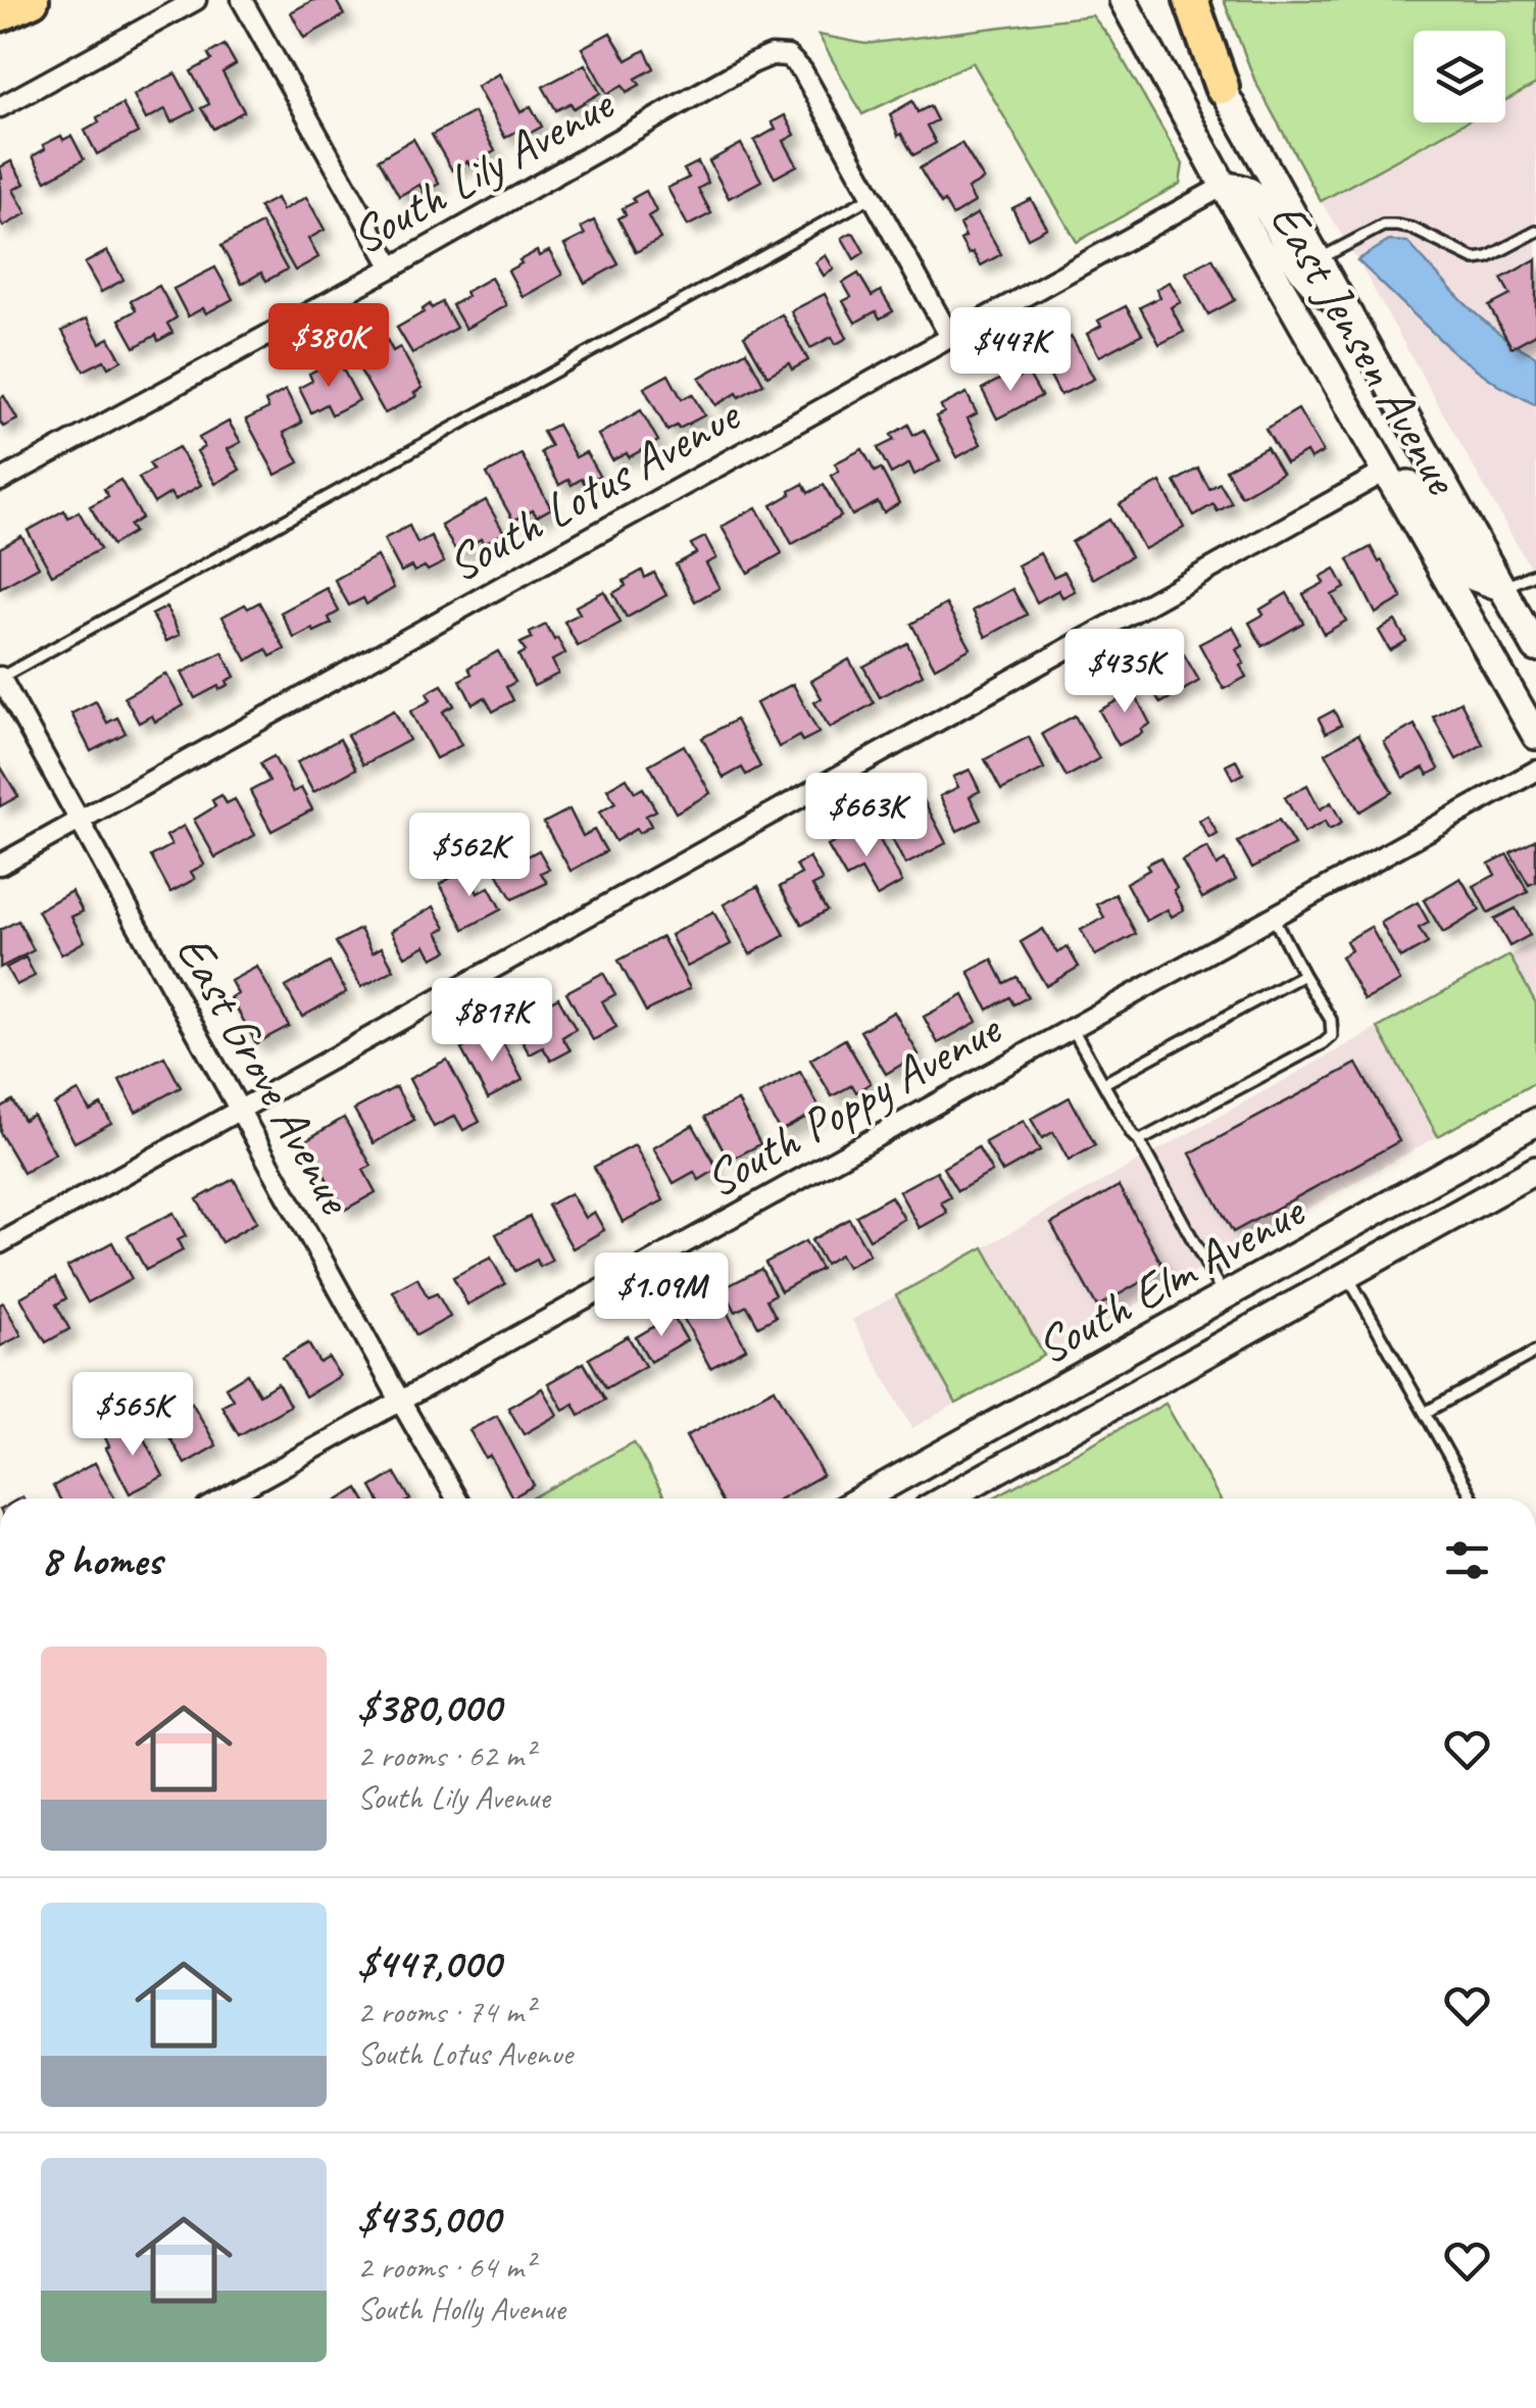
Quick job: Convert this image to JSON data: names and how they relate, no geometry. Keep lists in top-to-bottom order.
{
  "streets": {
    "main road": ["East Jensen Avenue", "South Elm Avenue"],
    "street": [
      "South Lily Avenue",
      "South Lotus Avenue",
      "East Grove Avenue",
      "South Poppy Avenue"
    ]
  },
  "crossings": [
    ["East Jensen Avenue", "South Lotus Avenue"],
    ["South Lotus Avenue", "East Grove Avenue"],
    ["East Grove Avenue", "South Poppy Avenue"]
  ],
  "page": {
    "price": [
      "$380K",
      "$447K",
      "$435K",
      "$663K",
      "$562K",
      "$817K",
      "$1.09M",
      "$565K"
    ],
    "heading": "8 homes",
    "list": [
      {
        "name": "$380,000",
        "note": "2 rooms · 62 m² · South Lily Avenue"
      },
      {
        "name": "$447,000",
        "note": "2 rooms · 74 m² · South Lotus Avenue"
      },
      {
        "name": "$435,000",
        "note": "2 rooms · 64 m² · South Holly Avenue"
      }
    ]
  }
}
